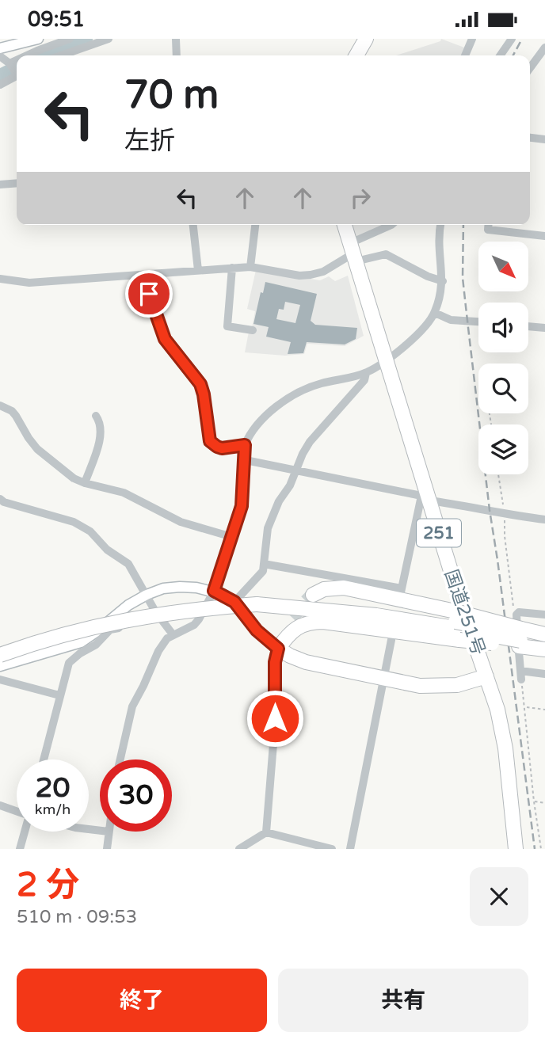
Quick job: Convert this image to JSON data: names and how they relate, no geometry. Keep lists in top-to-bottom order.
{
  "streets": {
    "highway": ["251", "国道251号"]
  },
  "north": "bottom right",
  "page": {
    "status": "09:51",
    "turn": ["70 m", "左折"],
    "speed": "20 km/h",
    "limit": "30",
    "heading": ["2 分", "510 m · 09:53"],
    "buttons": ["終了", "共有"]
  }
}
